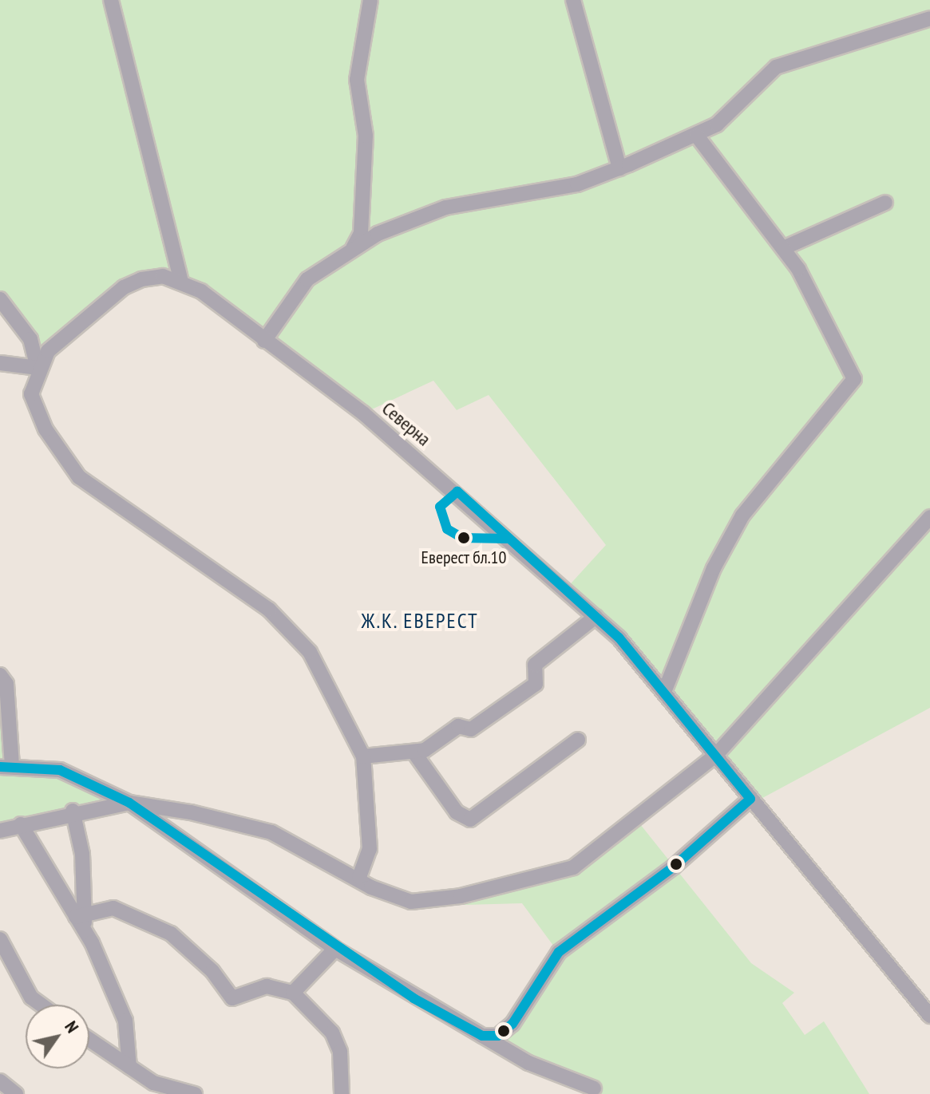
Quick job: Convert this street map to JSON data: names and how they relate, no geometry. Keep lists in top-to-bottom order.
{
  "streets": {
    "street": ["Северна"]
  },
  "districts": ["Ж.К. ЕВЕРЕСТ"],
  "places": ["Еверест бл.10"],
  "north": "top right"
}
